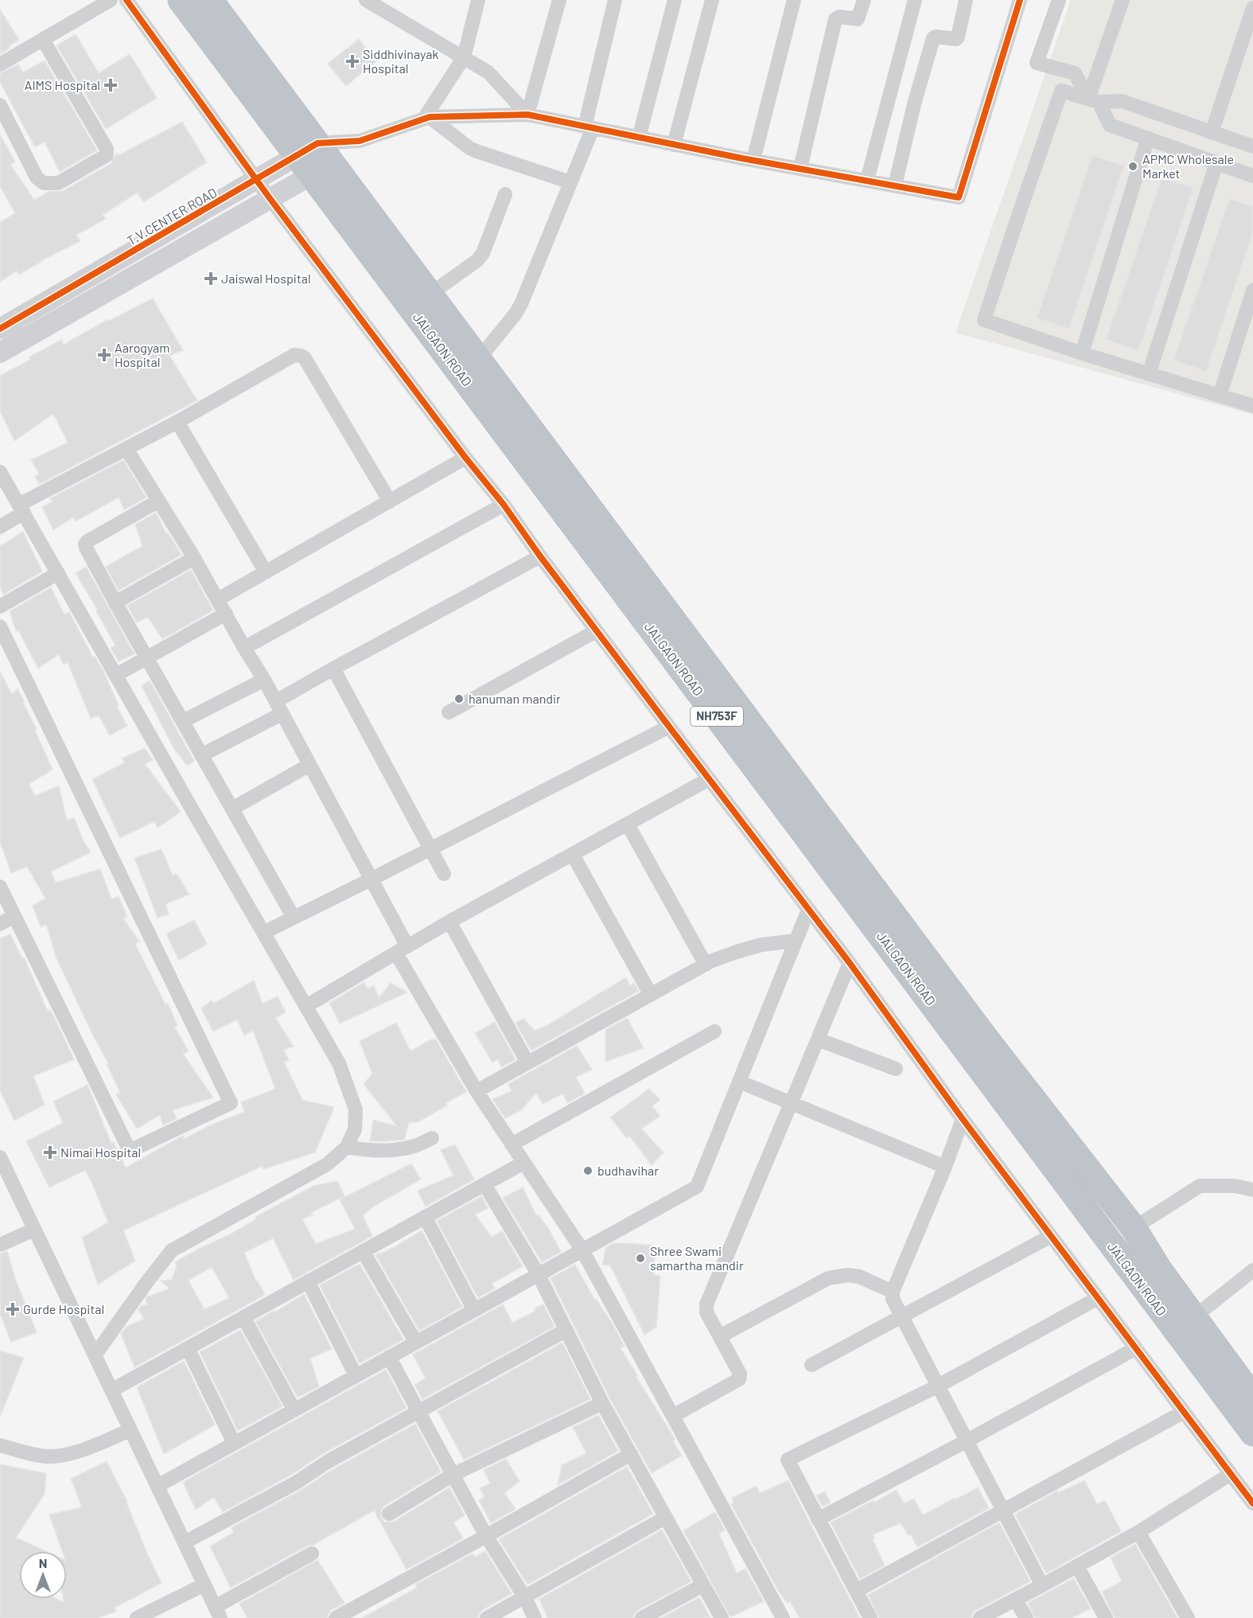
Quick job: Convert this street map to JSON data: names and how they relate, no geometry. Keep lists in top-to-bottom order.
{
  "streets": {
    "highway": ["JALGAON ROAD", "NH753F"],
    "street": ["T.V.CENTER ROAD"]
  },
  "crossings": [
    ["T.V.CENTER ROAD", "JALGAON ROAD"]
  ],
  "places": {
    "health": [
      "Siddhivinayak Hospital",
      "AIMS Hospital",
      "Jaiswal Hospital",
      "Aarogyam Hospital",
      "Nimai Hospital",
      "Gurde Hospital"
    ],
    "other": [
      "APMC Wholesale Market",
      "hanuman mandir",
      "budhavihar",
      "Shree Swami samartha mandir"
    ]
  },
  "north": "top"
}
